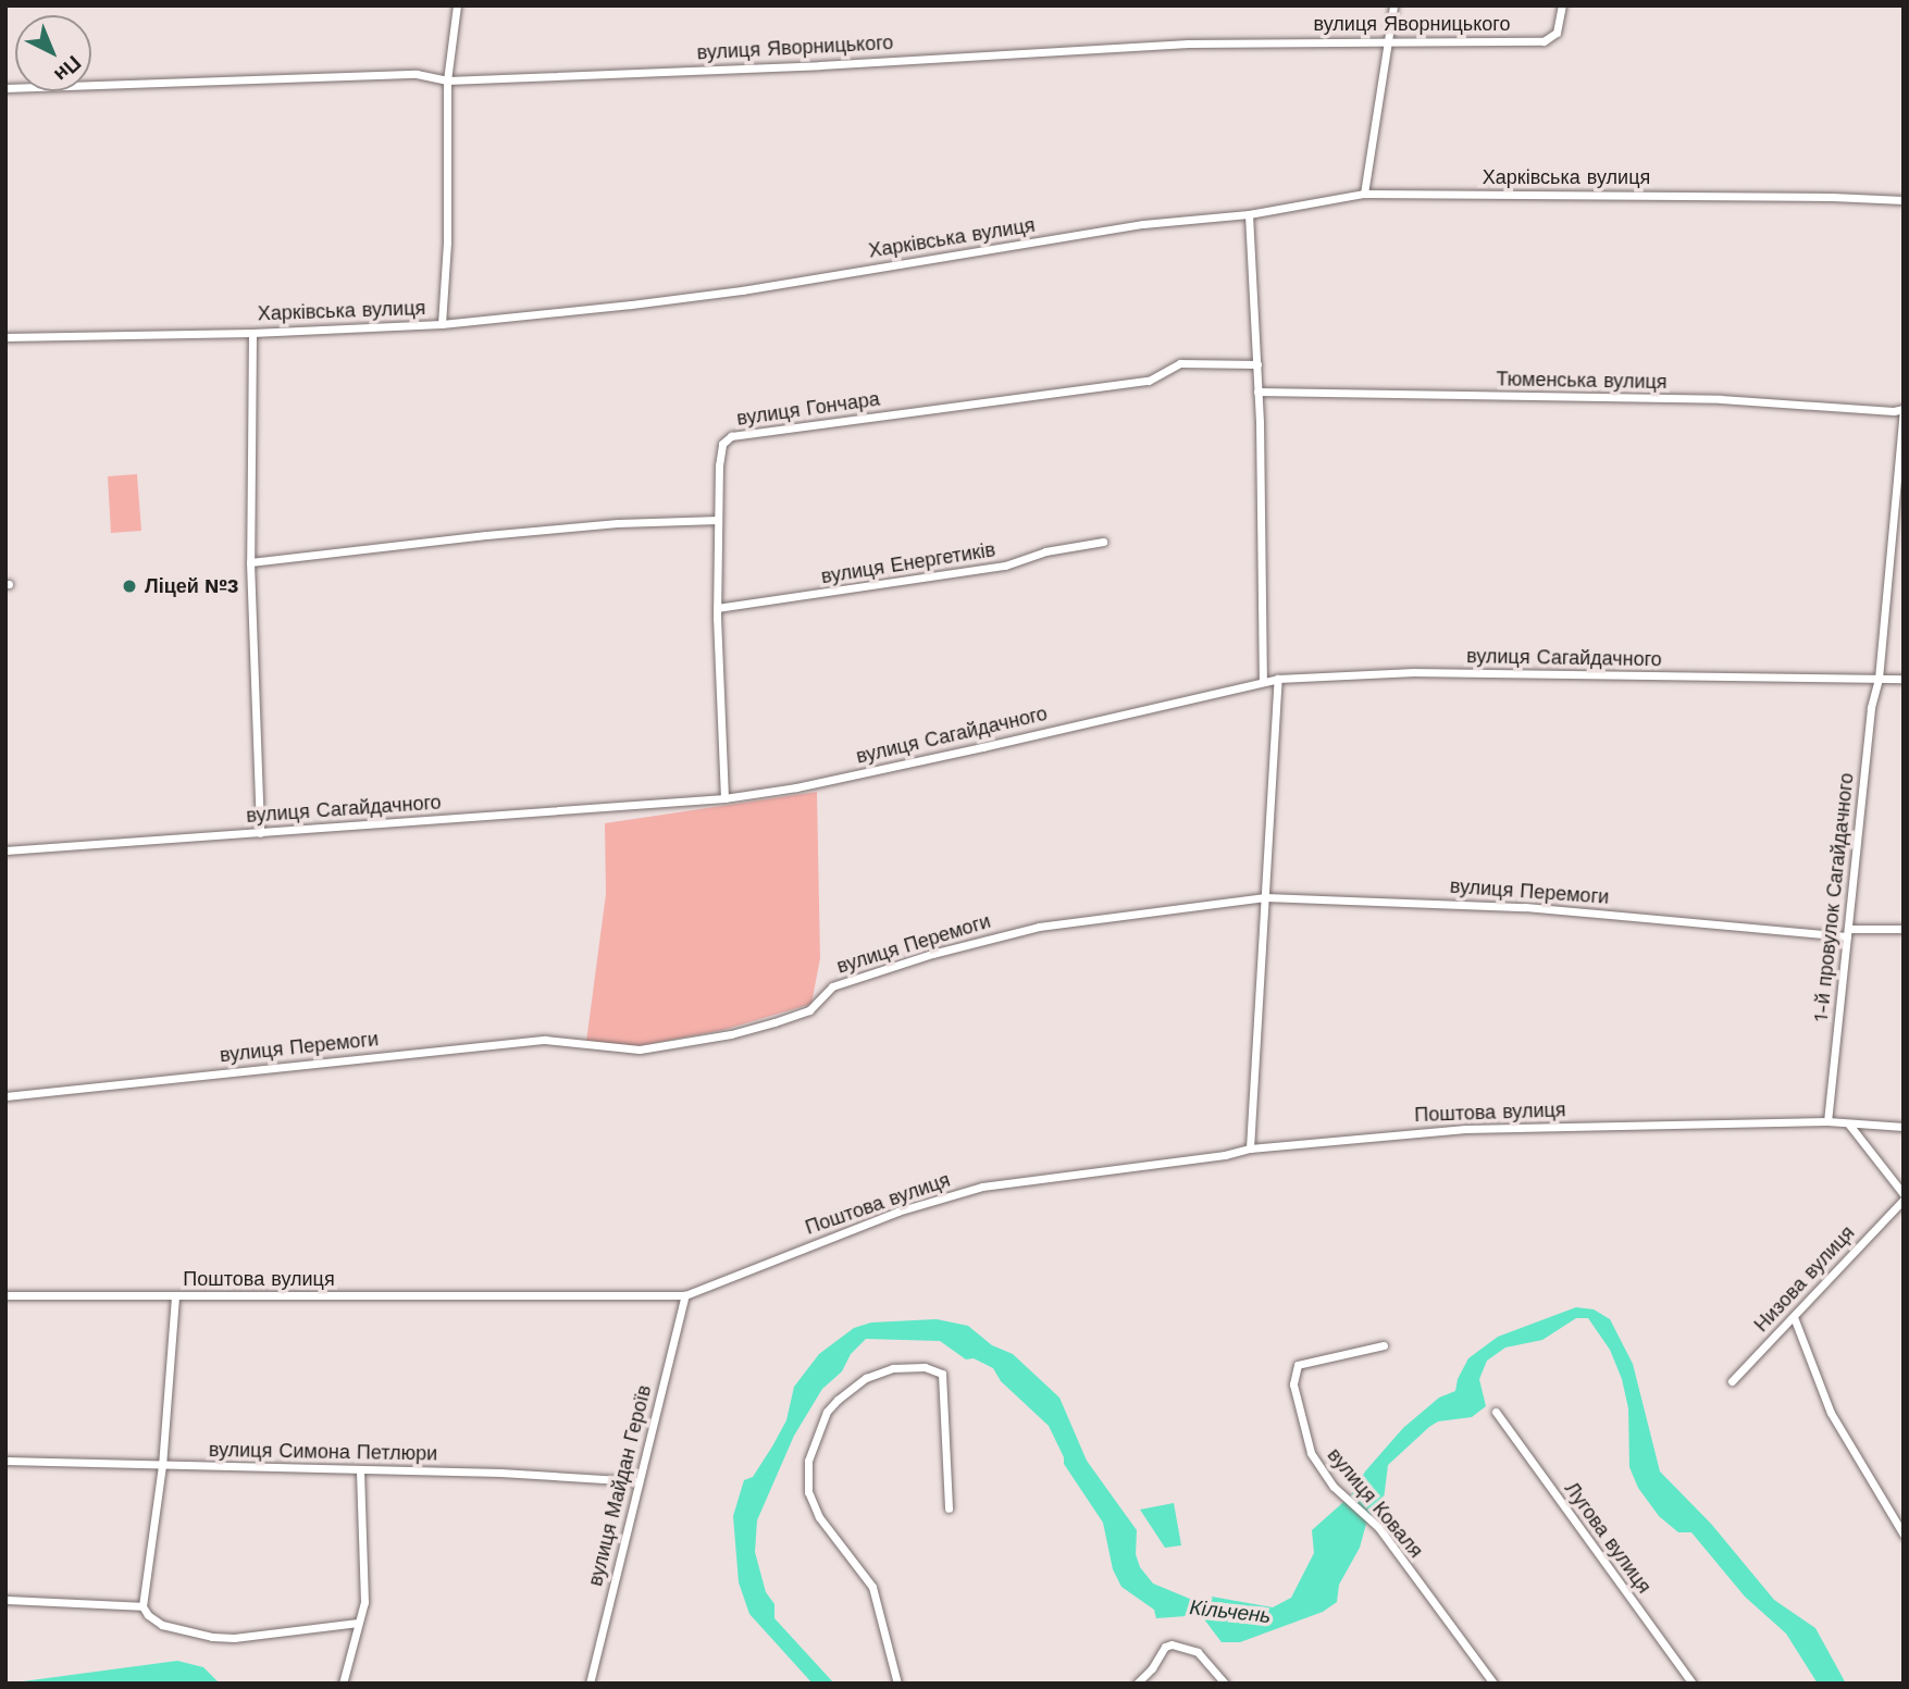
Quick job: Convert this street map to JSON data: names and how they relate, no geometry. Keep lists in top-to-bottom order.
{
  "streets": {
    "street": [
      "вулиця Яворницького",
      "Харківська вулиця",
      "Тюменська вулиця",
      "вулиця Гончара",
      "вулиця Енергетиків",
      "вулиця Сагайдачного",
      "вулиця Перемоги",
      "1-й провулок Сагайдачного",
      "Поштова вулиця",
      "Низова вулиця",
      "вулиця Симона Петлюри",
      "вулиця Майдан Героїв",
      "вулиця Коваля",
      "Лугова вулиця"
    ]
  },
  "crossings": [
    ["Тюменська вулиця", "1-й провулок Сагайдачного"],
    ["вулиця Сагайдачного", "1-й провулок Сагайдачного"],
    ["вулиця Перемоги", "1-й провулок Сагайдачного"],
    ["1-й провулок Сагайдачного", "Поштова вулиця"],
    ["Поштова вулиця", "Низова вулиця"],
    ["Поштова вулиця", "вулиця Майдан Героїв"],
    ["вулиця Симона Петлюри", "вулиця Майдан Героїв"]
  ],
  "water": ["Кільчень"],
  "places": ["Ліцей №3"],
  "north": "bottom right"
}
